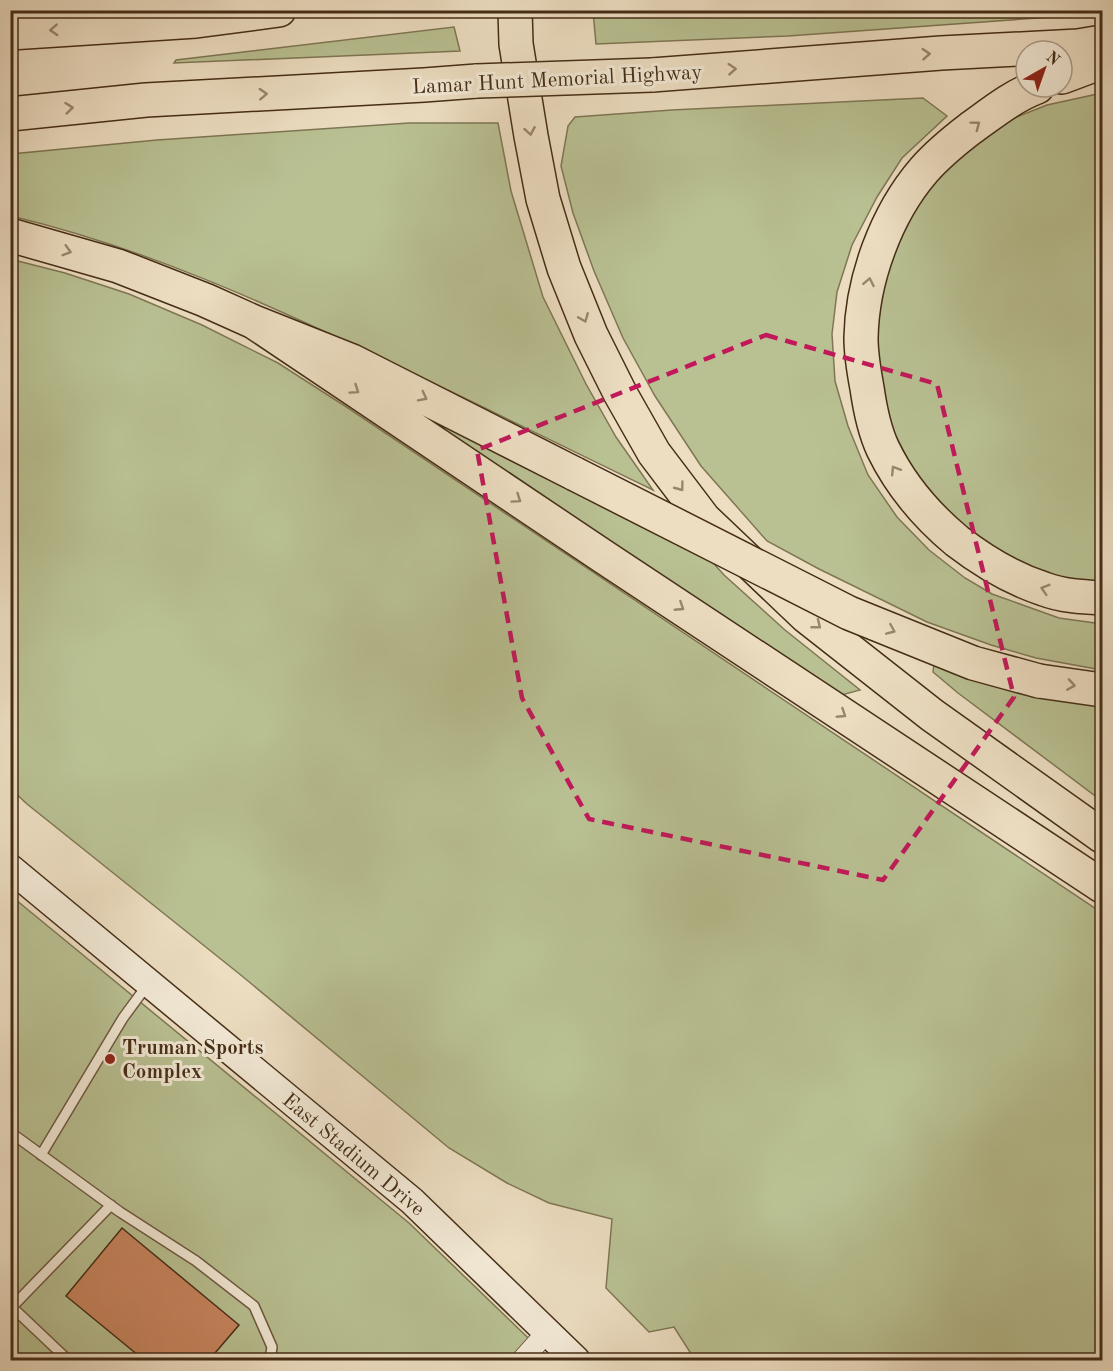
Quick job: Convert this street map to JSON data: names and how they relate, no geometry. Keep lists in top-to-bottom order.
{
  "streets": {
    "highway": ["Lamar Hunt Memorial Highway"],
    "main road": ["East Stadium Drive"]
  },
  "places": ["Truman Sports Complex"],
  "north": "top right"
}
